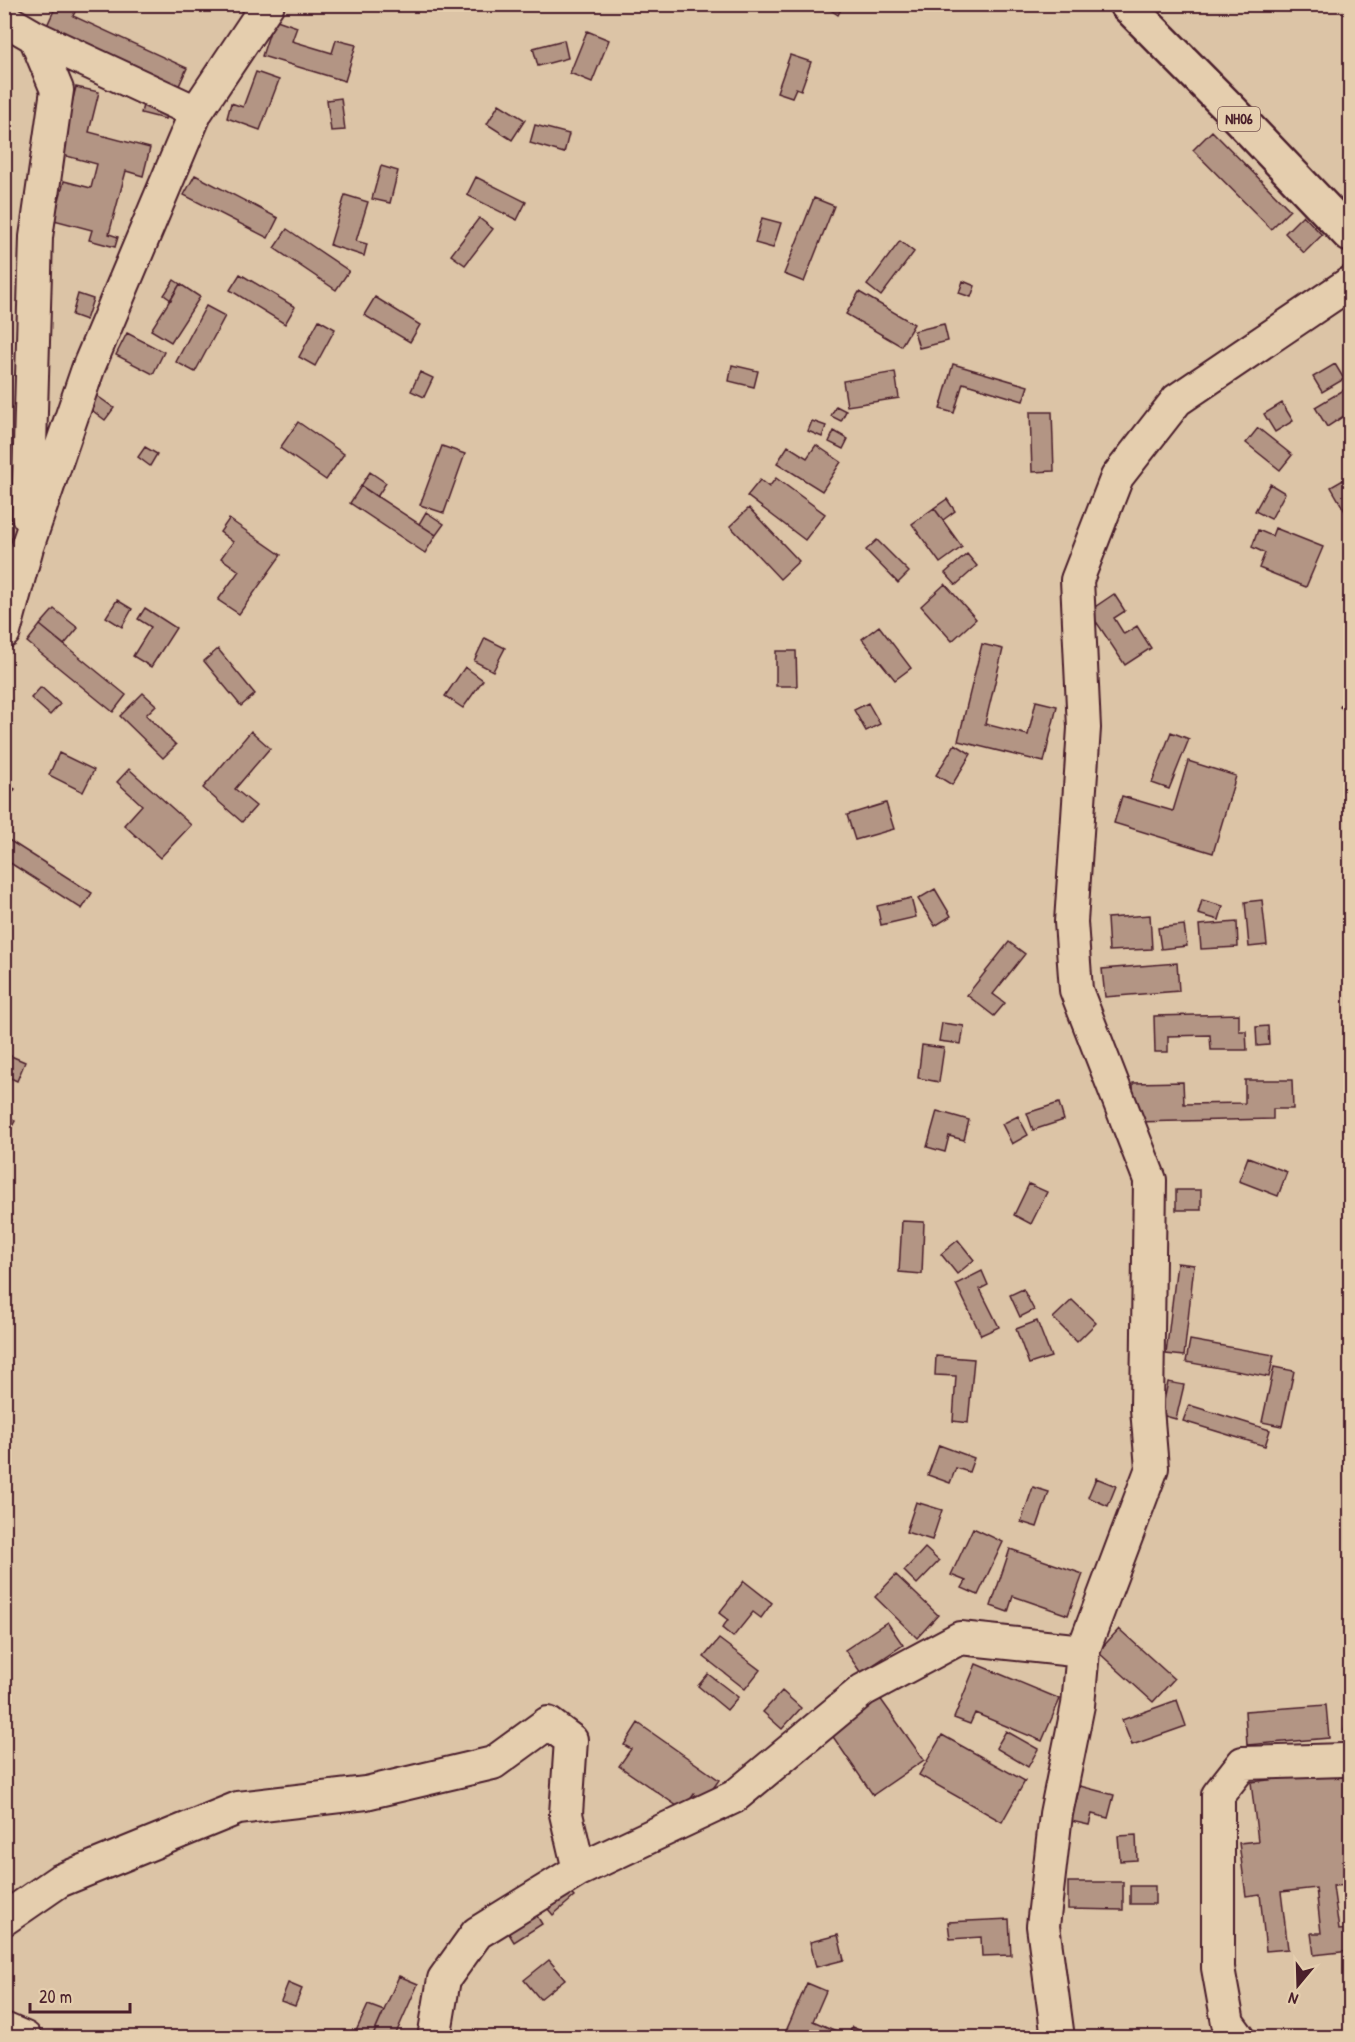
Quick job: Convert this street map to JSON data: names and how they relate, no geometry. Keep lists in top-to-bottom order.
{
  "streets": {
    "main road": ["NH06"]
  },
  "scale_bar": "20 m",
  "north": "bottom"
}
